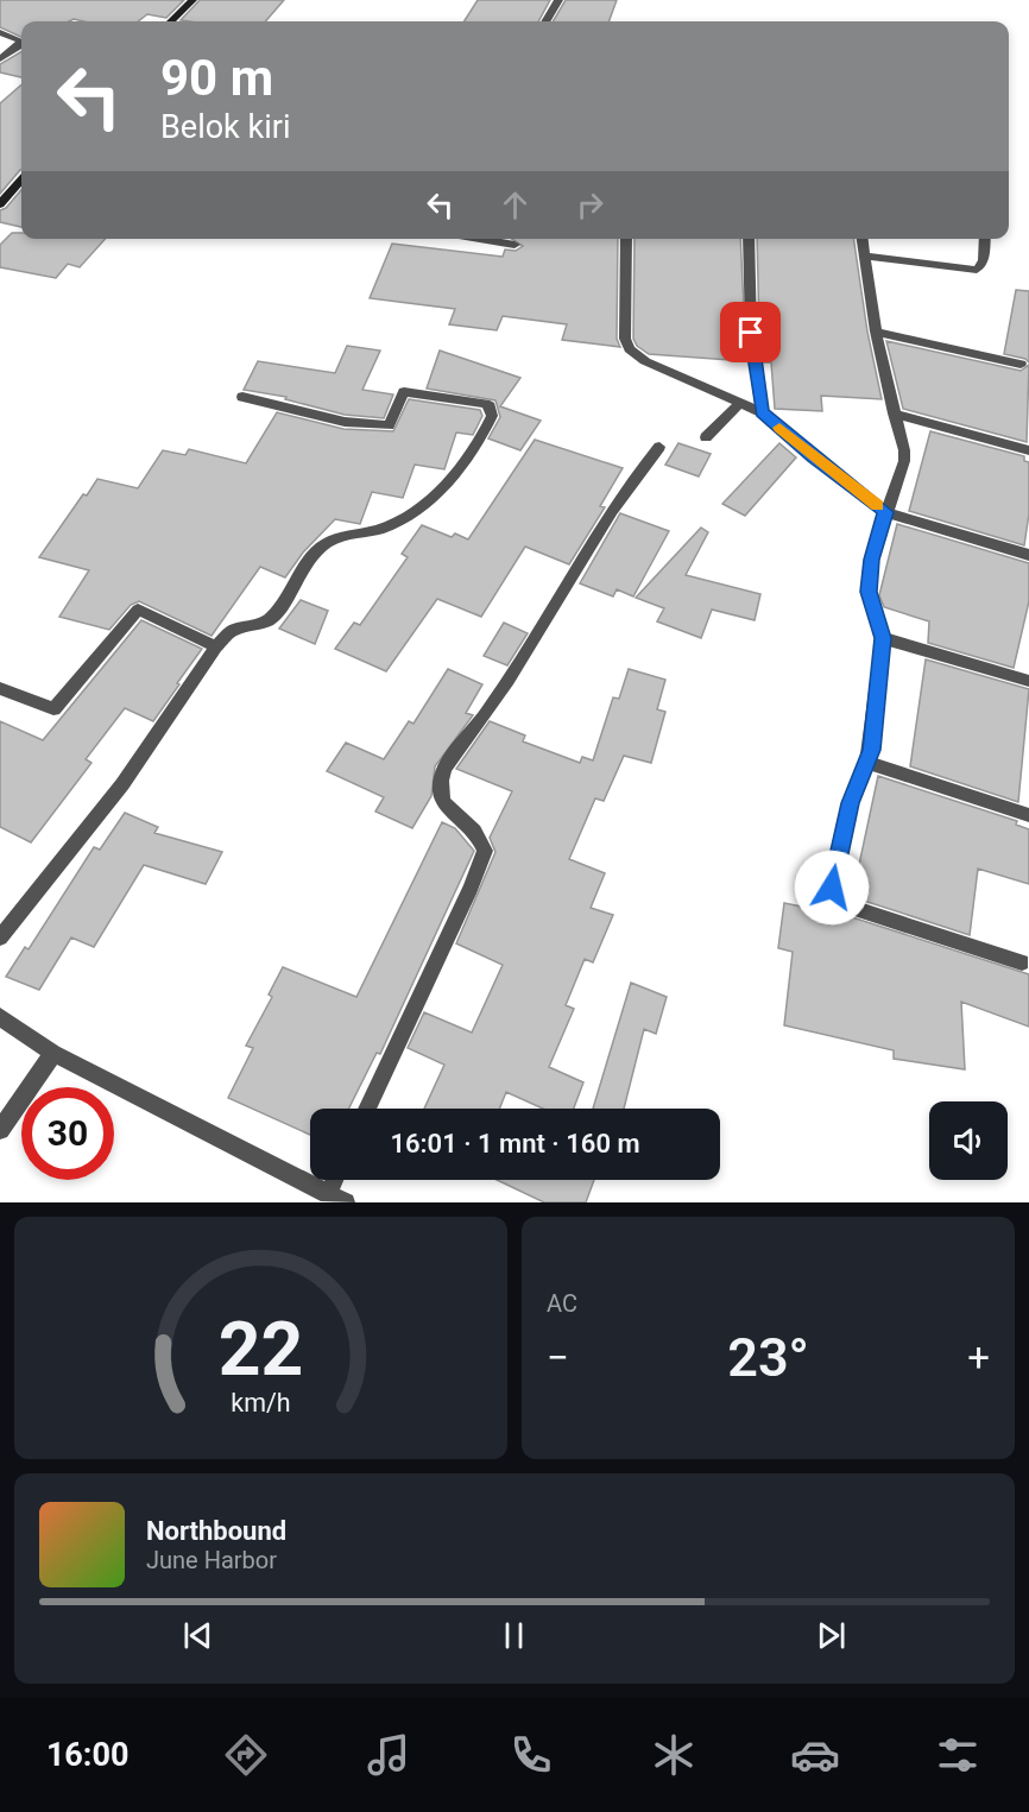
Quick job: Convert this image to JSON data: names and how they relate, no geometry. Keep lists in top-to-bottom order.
{
  "page": {
    "turn": ["90 m", "Belok kiri"],
    "limit": "30",
    "trip": "16:01 · 1 mnt · 160 m",
    "tile": "AC",
    "heat": ["−", "23°", "+"],
    "song": ["Northbound", "June Harbor"],
    "tabs": "16:00",
    "gauge": ["22", "km/h"]
  }
}
